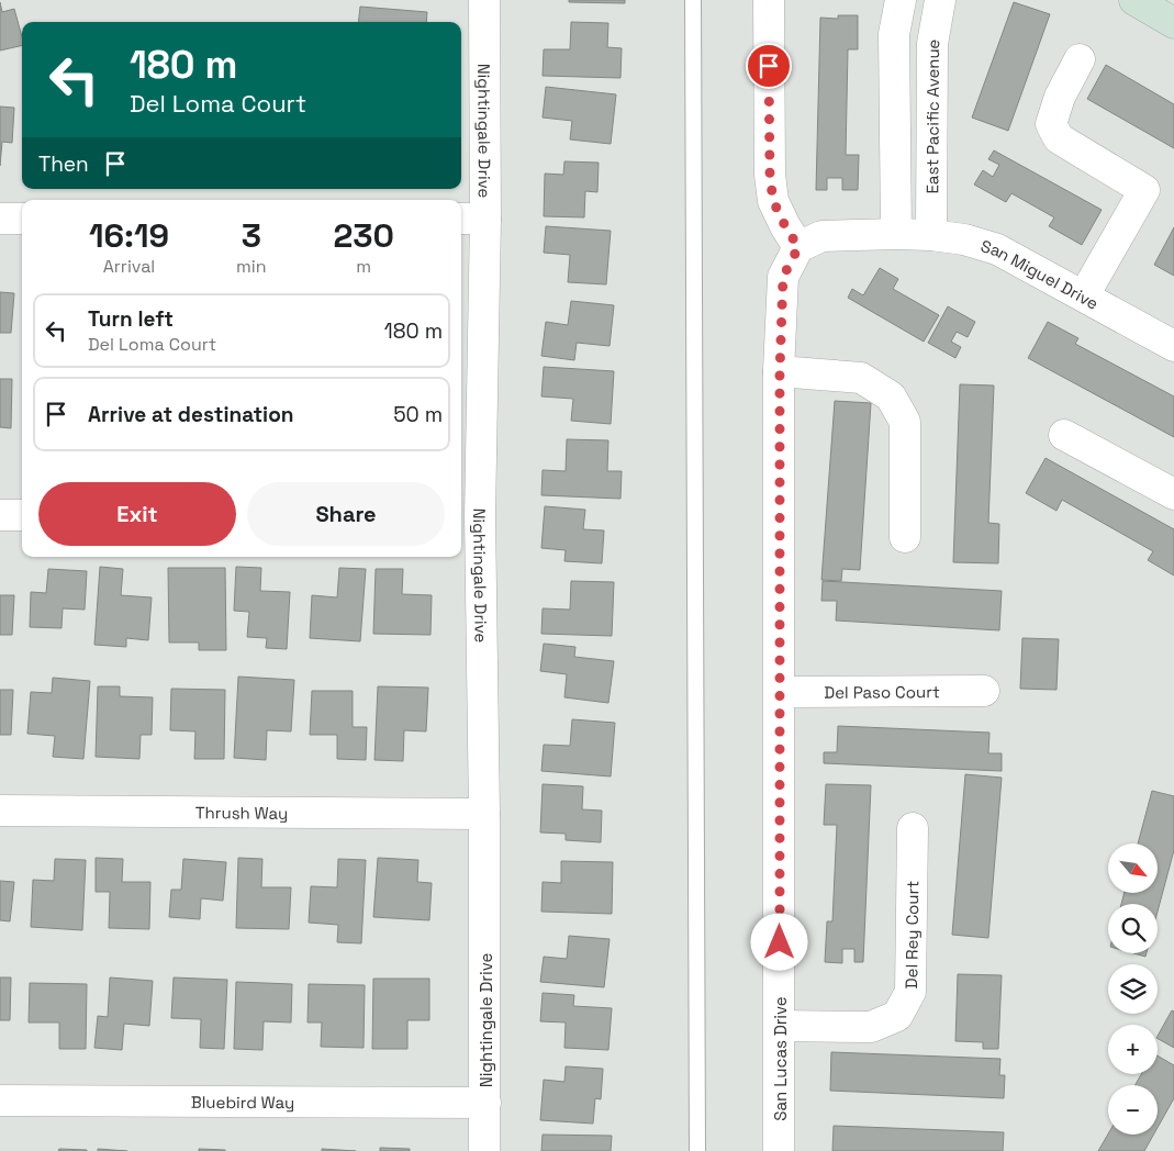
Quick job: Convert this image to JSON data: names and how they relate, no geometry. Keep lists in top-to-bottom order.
{
  "streets": {
    "street": [
      "East Pacific Avenue",
      "Nightingale Drive",
      "San Miguel Drive",
      "Del Paso Court",
      "Thrush Way",
      "Del Rey Court",
      "San Lucas Drive",
      "Bluebird Way"
    ]
  },
  "crossings": [
    ["East Pacific Avenue", "San Miguel Drive"],
    ["Nightingale Drive", "Thrush Way"],
    ["Nightingale Drive", "Bluebird Way"],
    ["Del Paso Court", "San Lucas Drive"],
    ["Del Rey Court", "San Lucas Drive"]
  ],
  "north": "bottom right",
  "page": {
    "turn": ["180 m", "Del Loma Court"],
    "then": "Then",
    "eta": [
      "16:19",
      "Arrival",
      "3",
      "min",
      "230",
      "m"
    ],
    "list": [
      {
        "name": "Turn left",
        "note": "Del Loma Court",
        "value": "180 m"
      },
      {
        "name": "Arrive at destination",
        "value": "50 m"
      }
    ],
    "buttons": ["Exit", "Share"],
    "map_buttons": ["+", "−"]
  }
}
